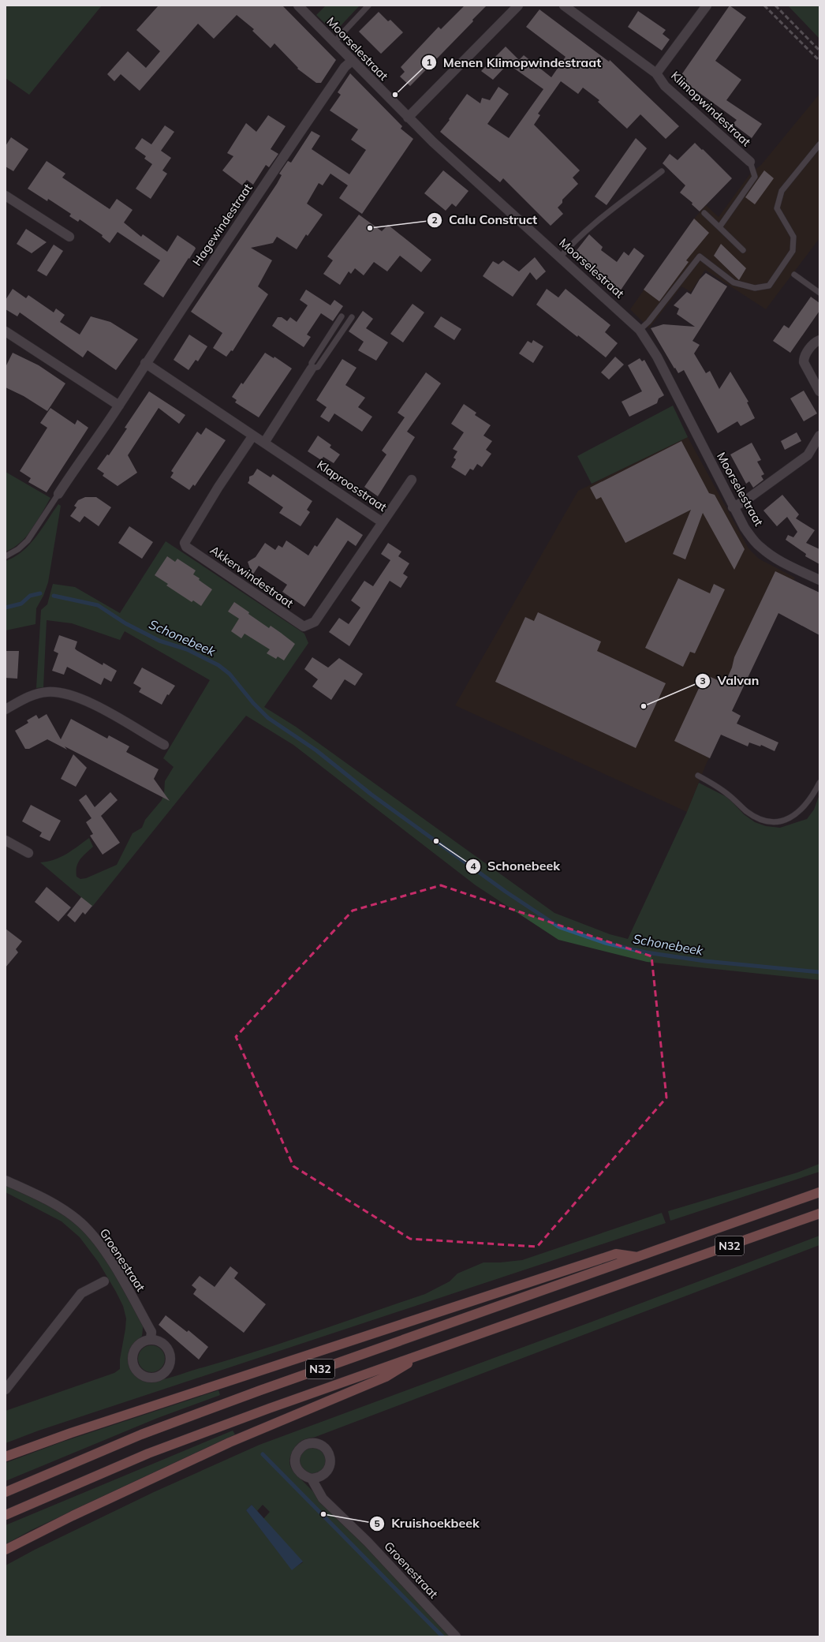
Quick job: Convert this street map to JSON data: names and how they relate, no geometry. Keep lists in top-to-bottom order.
{
  "streets": {
    "highway": ["N32"],
    "street": [
      "Moorselestraat",
      "Klimopwindestraat",
      "Hagewindestraat",
      "Klaproosstraat",
      "Akkerwindestraat",
      "Groenestraat"
    ]
  },
  "crossings": [
    ["Moorselestraat", "Hagewindestraat"],
    ["Hagewindestraat", "Klaproosstraat"],
    ["Klaproosstraat", "Akkerwindestraat"]
  ],
  "water": ["Schonebeek"],
  "places": [
    "Menen Klimopwindestraat",
    "Calu Construct",
    "Valvan",
    "Schonebeek",
    "Kruishoekbeek"
  ]
}
